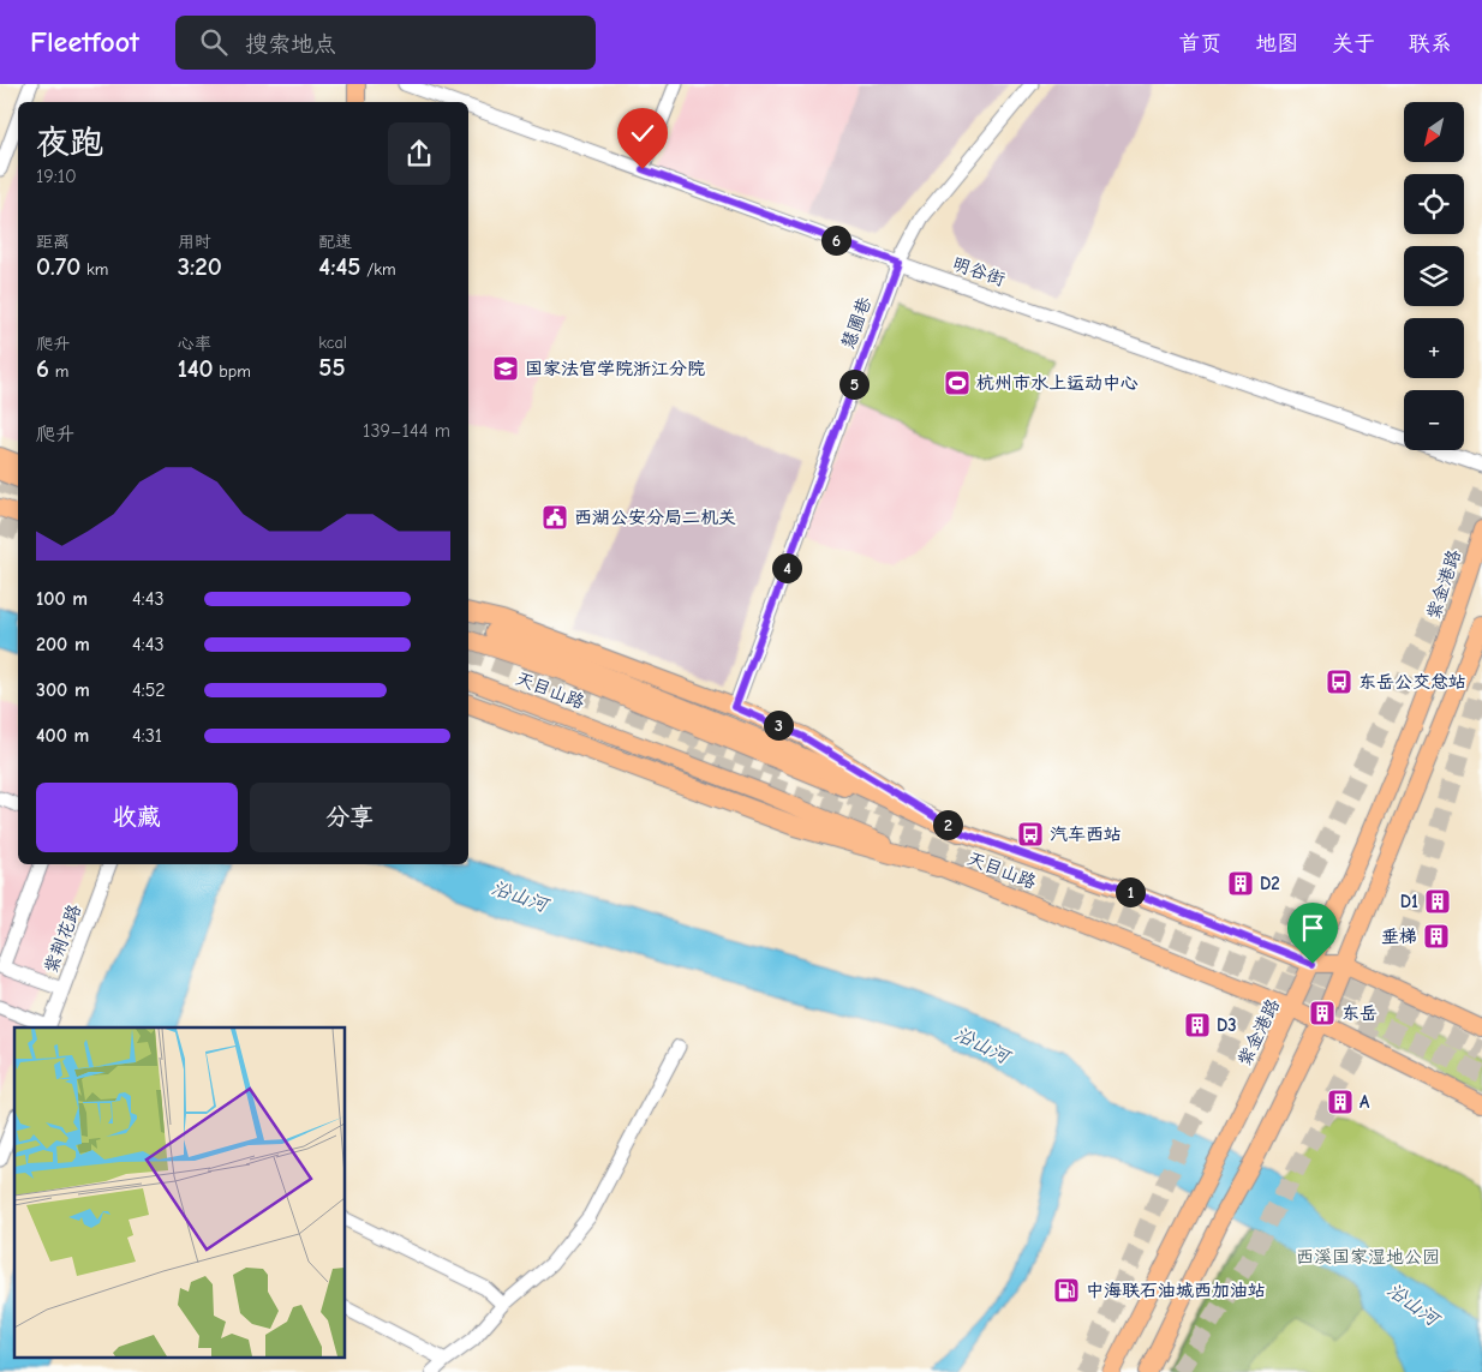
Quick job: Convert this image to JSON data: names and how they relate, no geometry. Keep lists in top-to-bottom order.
{
  "streets": {
    "main road": ["紫金港路", "天目山路"],
    "street": ["明谷街", "慧圃巷", "紫荆花路"]
  },
  "crossings": [
    ["明谷街", "慧圃巷"],
    ["慧圃巷", "天目山路"],
    ["紫金港路", "天目山路"]
  ],
  "water": ["沿山河"],
  "parks": ["西溪国家湿地公园"],
  "places": {
    "school or university": ["国家法官学院浙江分院"],
    "sports": ["杭州市水上运动中心"],
    "public building": ["西湖公安分局二机关"],
    "bus stop": ["东岳公交总站", "汽车西站"],
    "building": [
      "D2",
      "D1",
      "垂梯",
      "东岳",
      "D3",
      "A"
    ],
    "fuel station": ["中海联石油城西加油站"]
  },
  "north": "bottom left",
  "page": {
    "header": "Fleetfoot",
    "search": "搜索地点",
    "nav": [
      "首页",
      "地图",
      "关于",
      "联系"
    ],
    "map_buttons": ["+", "−"],
    "heading": ["夜跑", "19:10"],
    "stats": [
      ["距离", "0.70 km"],
      ["用时", "3:20"],
      ["配速", "4:45 /km"],
      ["爬升", "6 m"],
      ["心率", "140 bpm"],
      ["kcal", "55"]
    ],
    "pins": [
      "6",
      "5",
      "4",
      "3",
      "2",
      "1"
    ],
    "chart": ["爬升", "139–144 m"],
    "list": [
      {
        "name": "100 m",
        "note": "4:43"
      },
      {
        "name": "200 m",
        "note": "4:43"
      },
      {
        "name": "300 m",
        "note": "4:52"
      },
      {
        "name": "400 m",
        "note": "4:31"
      }
    ],
    "buttons": ["收藏", "分享"]
  }
}
